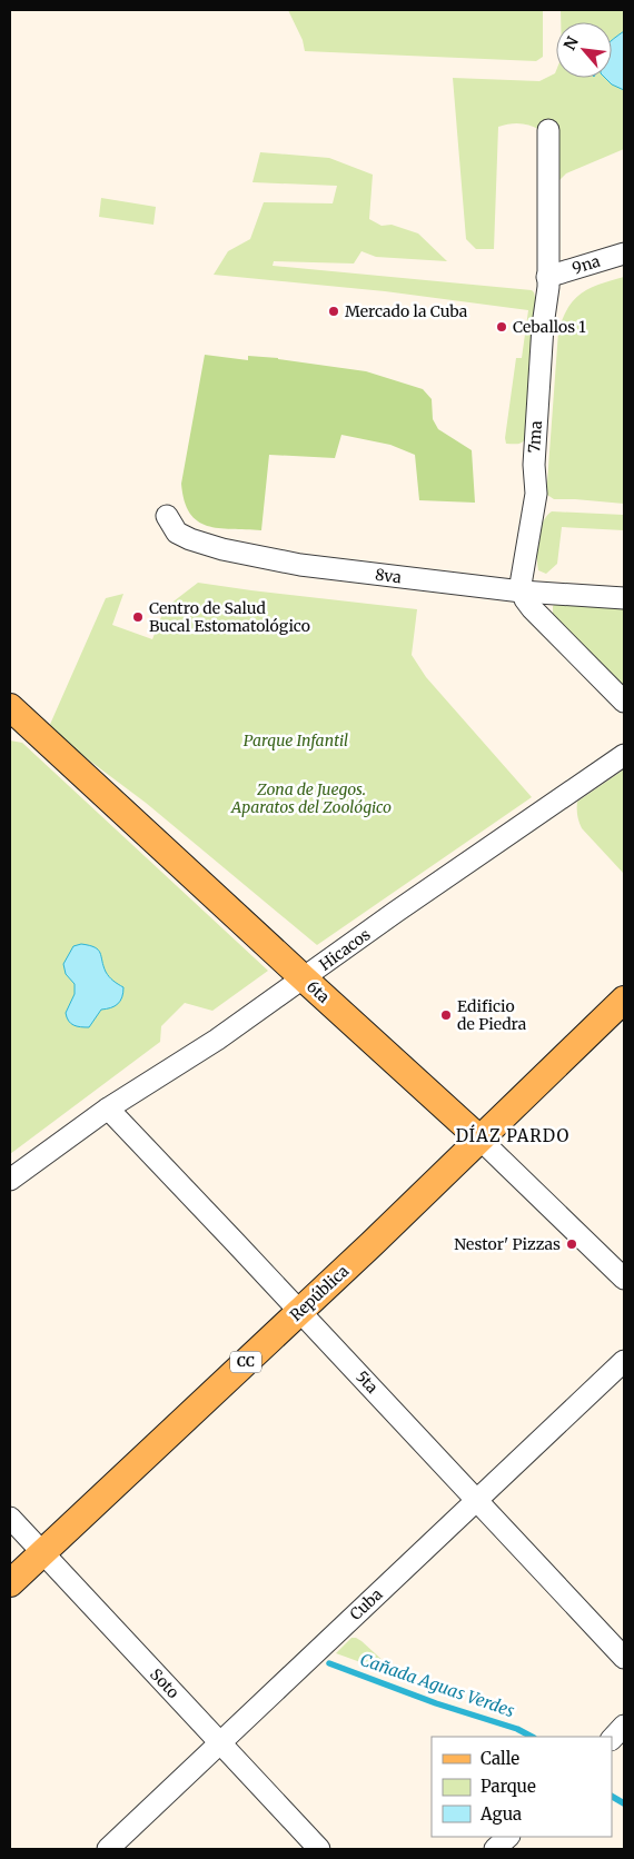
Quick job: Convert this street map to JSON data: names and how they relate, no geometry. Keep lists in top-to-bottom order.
{
  "streets": {
    "main road": ["6ta", "República", "CC"],
    "street": [
      "9na",
      "7ma",
      "8va",
      "Hicacos",
      "5ta",
      "Cuba",
      "Soto"
    ]
  },
  "crossings": [
    ["9na", "7ma"],
    ["7ma", "8va"],
    ["Hicacos", "6ta"],
    ["Hicacos", "5ta"],
    ["6ta", "República"],
    ["República", "5ta"],
    ["República", "Soto"],
    ["5ta", "Cuba"],
    ["Cuba", "Soto"]
  ],
  "districts": ["DÍAZ PARDO"],
  "water": ["Cañada Aguas Verdes"],
  "parks": ["Parque Infantil", "Zona de Juegos. Aparatos del Zoológico"],
  "places": [
    "Mercado la Cuba",
    "Ceballos 1",
    "Centro de Salud Bucal Estomatológico",
    "Edificio de Piedra",
    "Nestor' Pizzas"
  ],
  "legend": ["Calle", "Parque", "Agua"],
  "north": "top left"
}
